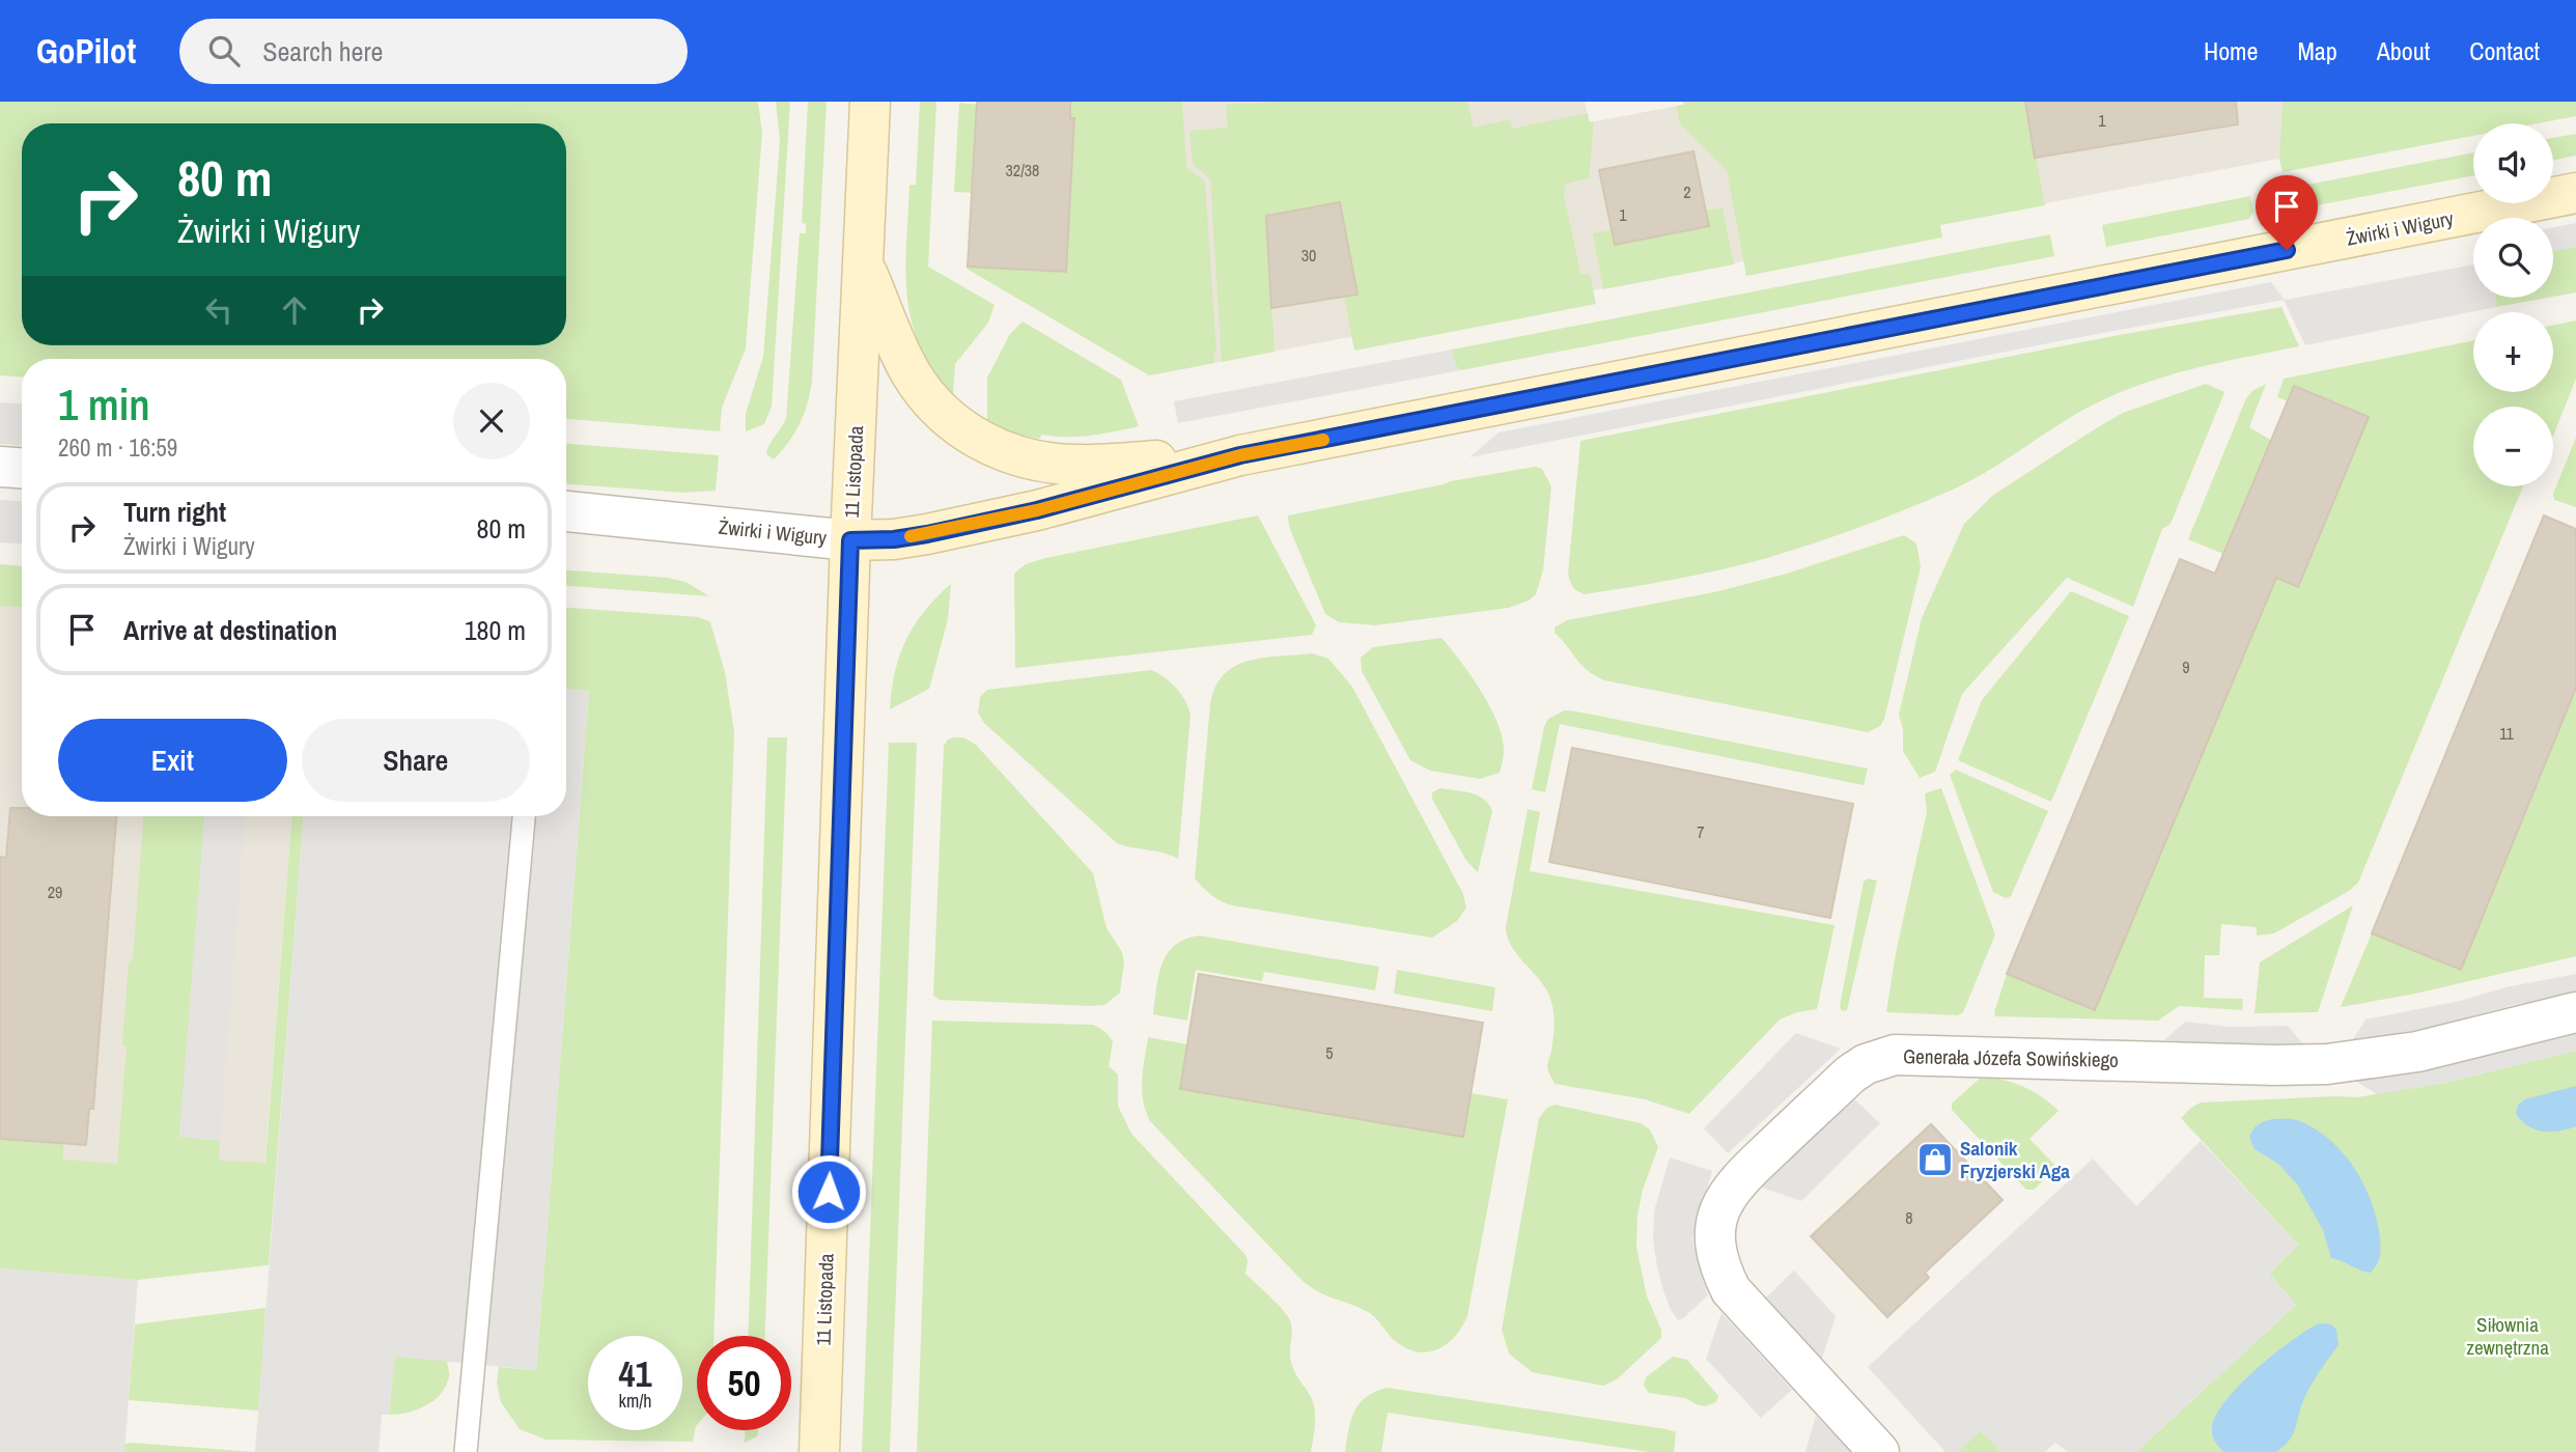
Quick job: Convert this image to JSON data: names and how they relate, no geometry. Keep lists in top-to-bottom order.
{
  "streets": {
    "street": ["Żwirki i Wigury", "11 Listopada", "Generała Józefa Sowińskiego"]
  },
  "crossings": [
    ["Żwirki i Wigury", "11 Listopada"]
  ],
  "parks": ["Siłownia zewnętrzna"],
  "places": {
    "shop": ["Salonik Fryzjerski Aga"]
  },
  "house_numbers": [
    "1",
    "32/38",
    "2",
    "1",
    "30",
    "9",
    "11",
    "7",
    "29",
    "5",
    "8"
  ],
  "page": {
    "header": "GoPilot",
    "search": "Search here",
    "nav": [
      "Home",
      "Map",
      "About",
      "Contact"
    ],
    "map_buttons": ["+", "−"],
    "turn": ["80 m", "Żwirki i Wigury"],
    "heading": ["1 min", "260 m · 16:59"],
    "list": [
      {
        "name": "Turn right",
        "note": "Żwirki i Wigury",
        "value": "80 m"
      },
      {
        "name": "Arrive at destination",
        "value": "180 m"
      }
    ],
    "buttons": ["Exit", "Share"],
    "speed": "41 km/h",
    "limit": "50"
  }
}
